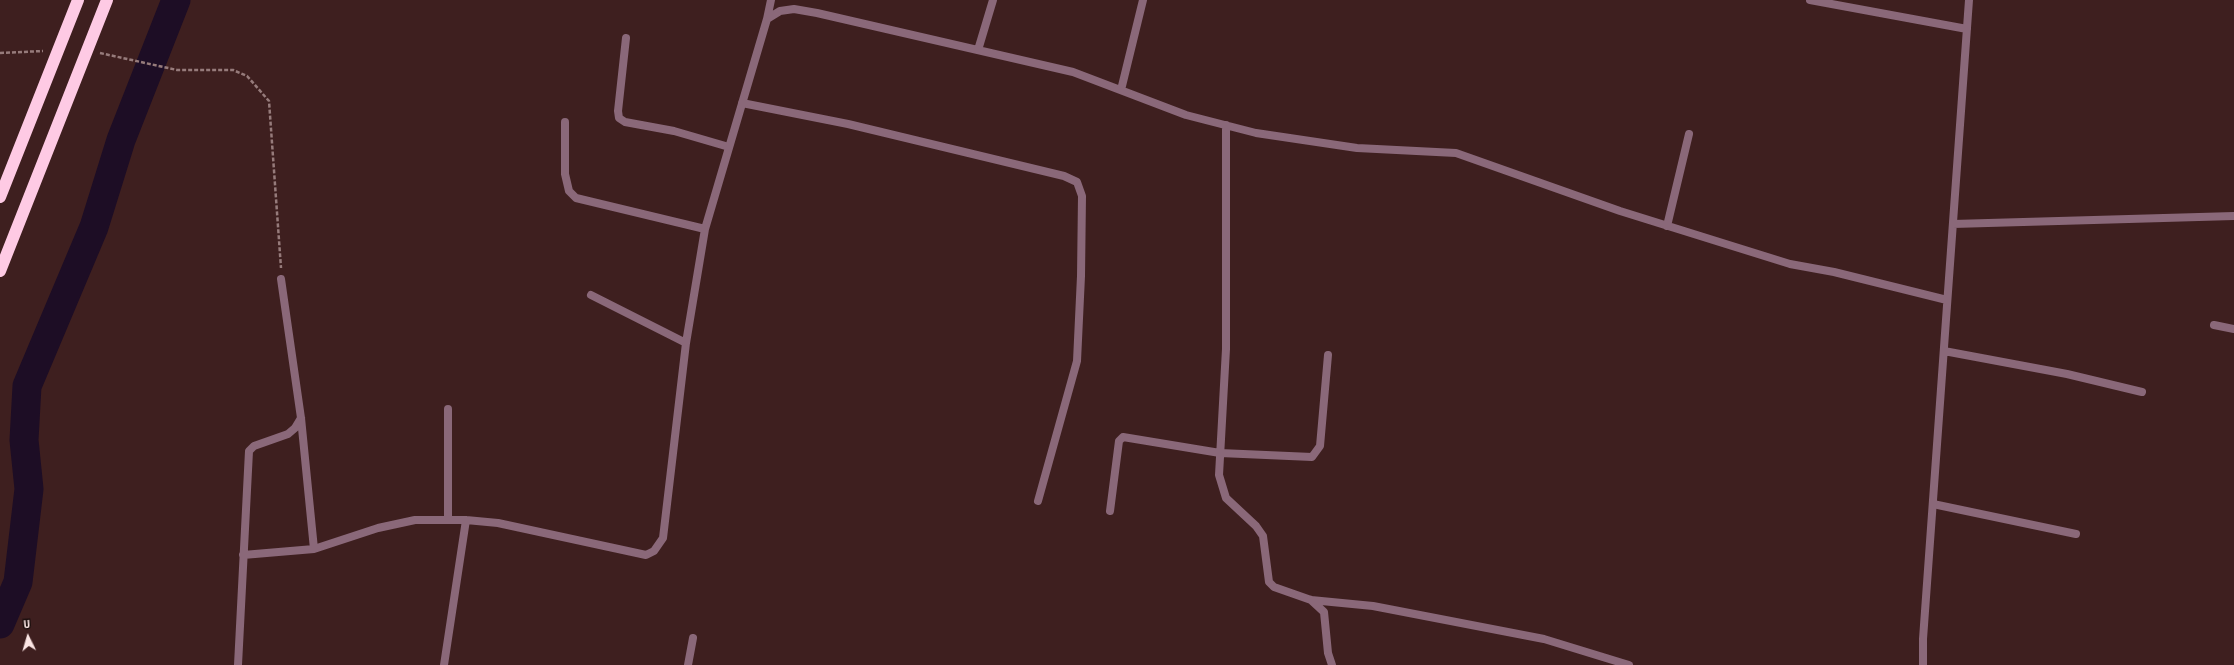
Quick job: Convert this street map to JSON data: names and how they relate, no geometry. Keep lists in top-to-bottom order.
{
  "north": "top"
}
